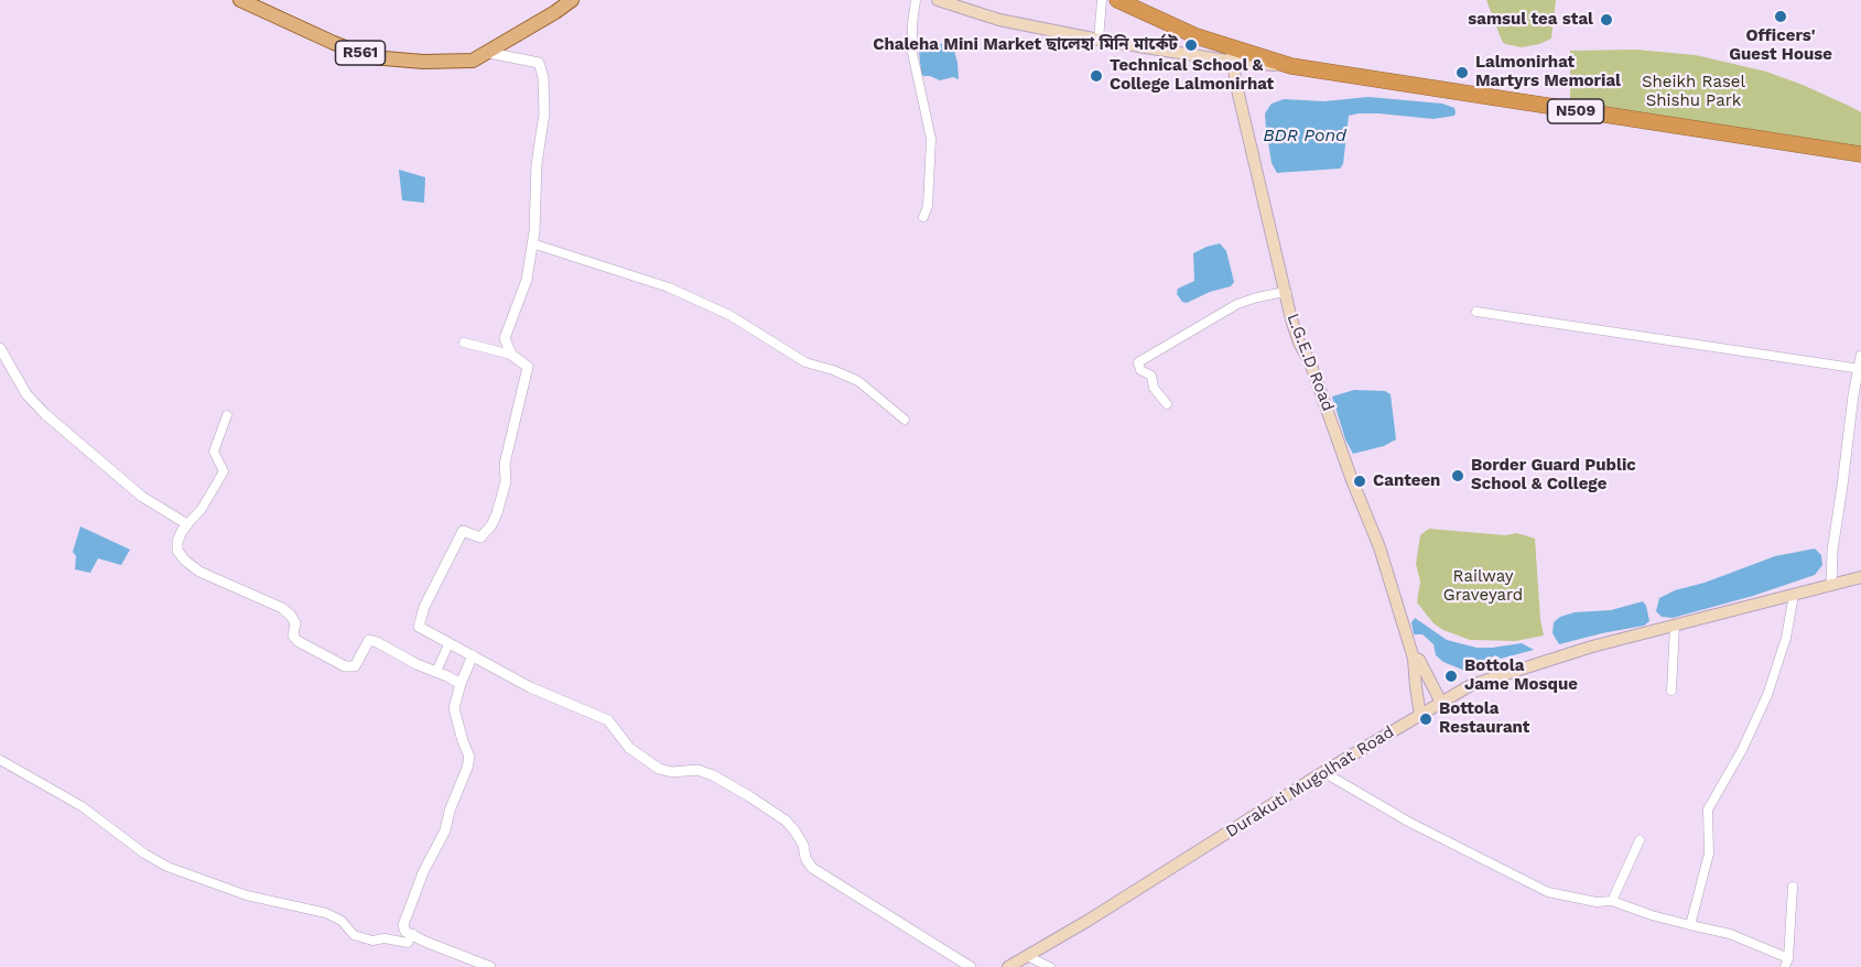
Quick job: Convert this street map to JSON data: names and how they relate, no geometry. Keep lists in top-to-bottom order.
{
  "streets": {
    "highway": ["N509"],
    "main road": ["R561", "L.G.E.D Road", "Durakuti Mugolhat Road"]
  },
  "crossings": [
    ["N509", "L.G.E.D Road"]
  ],
  "water": ["BDR Pond"],
  "parks": ["Sheikh Rasel Shishu Park", "Railway Graveyard"],
  "places": [
    "Officers' Guest House",
    "samsul tea stal",
    "Chaleha Mini Market ছালেহা মিনি মার্কেট",
    "Lalmonirhat Martyrs Memorial",
    "Technical School & College Lalmonirhat",
    "Border Guard Public School & College",
    "Canteen",
    "Bottola Jame Mosque",
    "Bottola Restaurant"
  ]
}
